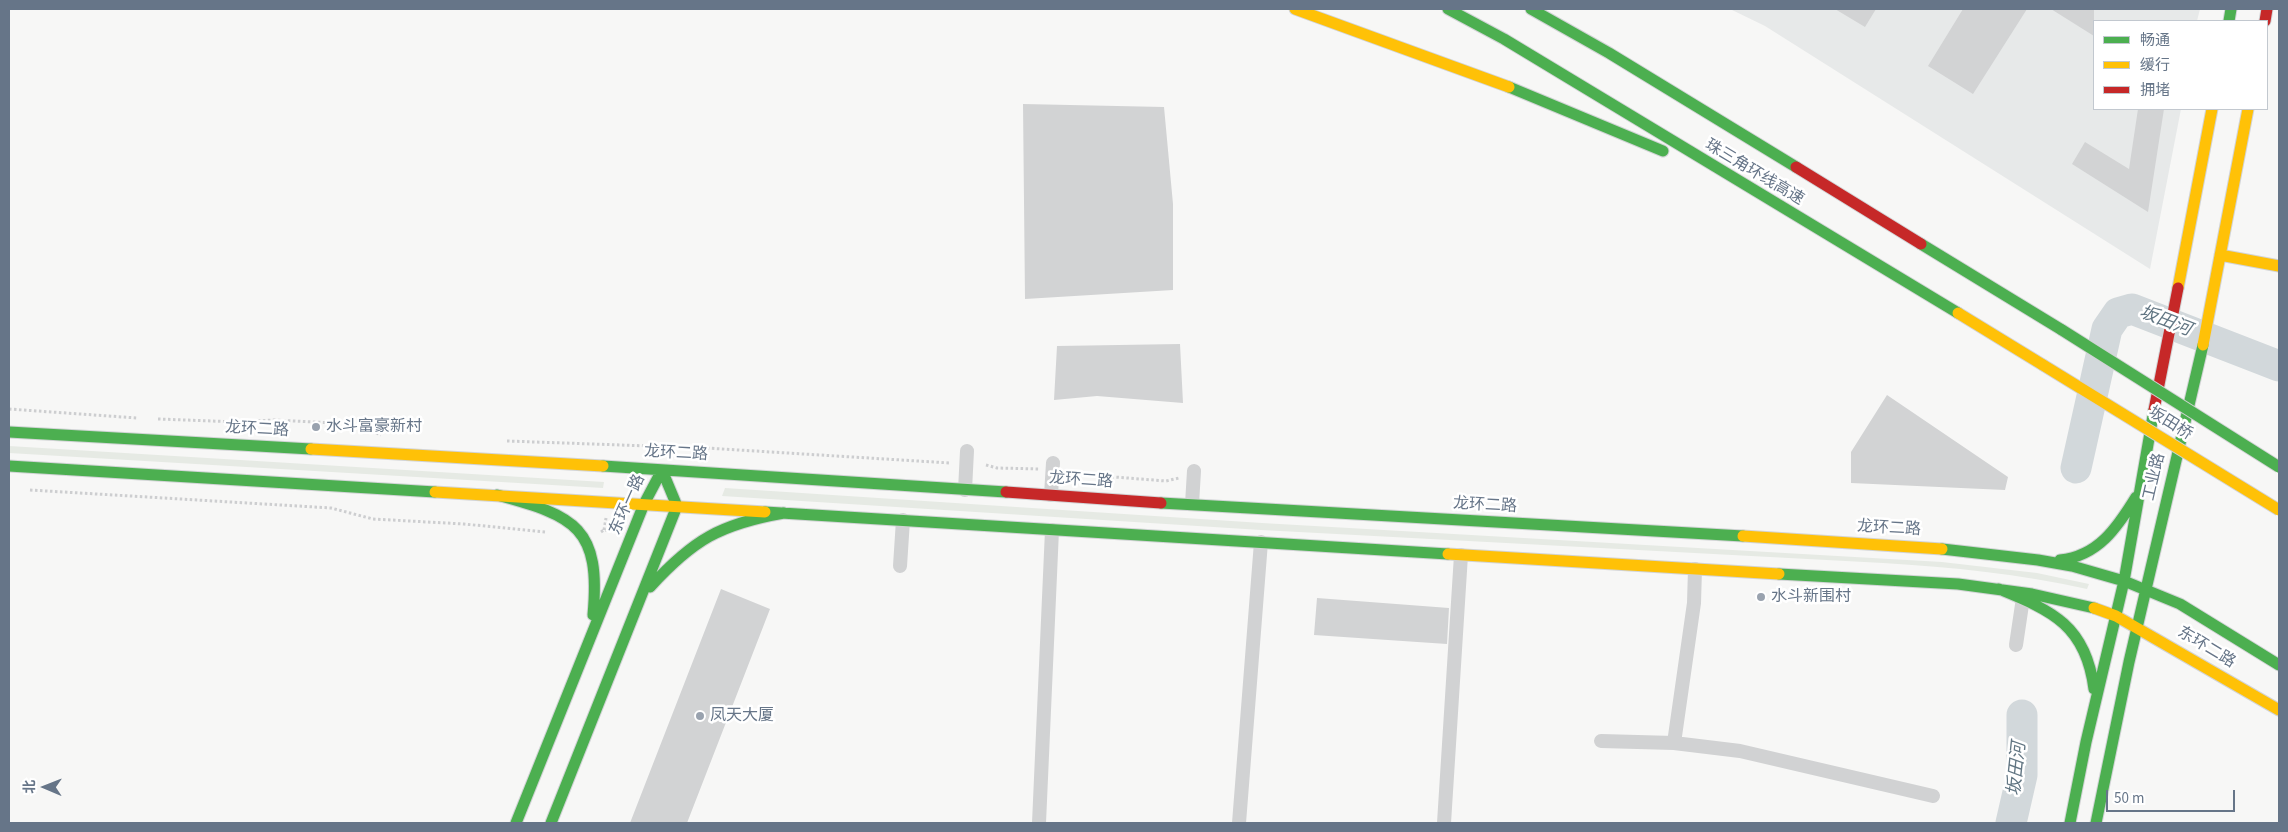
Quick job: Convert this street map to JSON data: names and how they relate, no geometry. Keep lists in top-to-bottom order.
{
  "streets": {
    "main road": [
      "珠三角环线高速",
      "坂田桥",
      "龙环二路",
      "工业路",
      "东环一路",
      "东环二路"
    ]
  },
  "crossings": [
    ["珠三角环线高速", "坂田桥"],
    ["龙环二路", "工业路"],
    ["龙环二路", "东环一路"],
    ["龙环二路", "东环二路"],
    ["工业路", "东环二路"]
  ],
  "water": ["坂田河"],
  "places": ["水斗富豪新村", "水斗新围村", "凤天大厦"],
  "legend": ["畅通", "缓行", "拥堵"],
  "scale_bar": "50 m",
  "north": "left"
}
